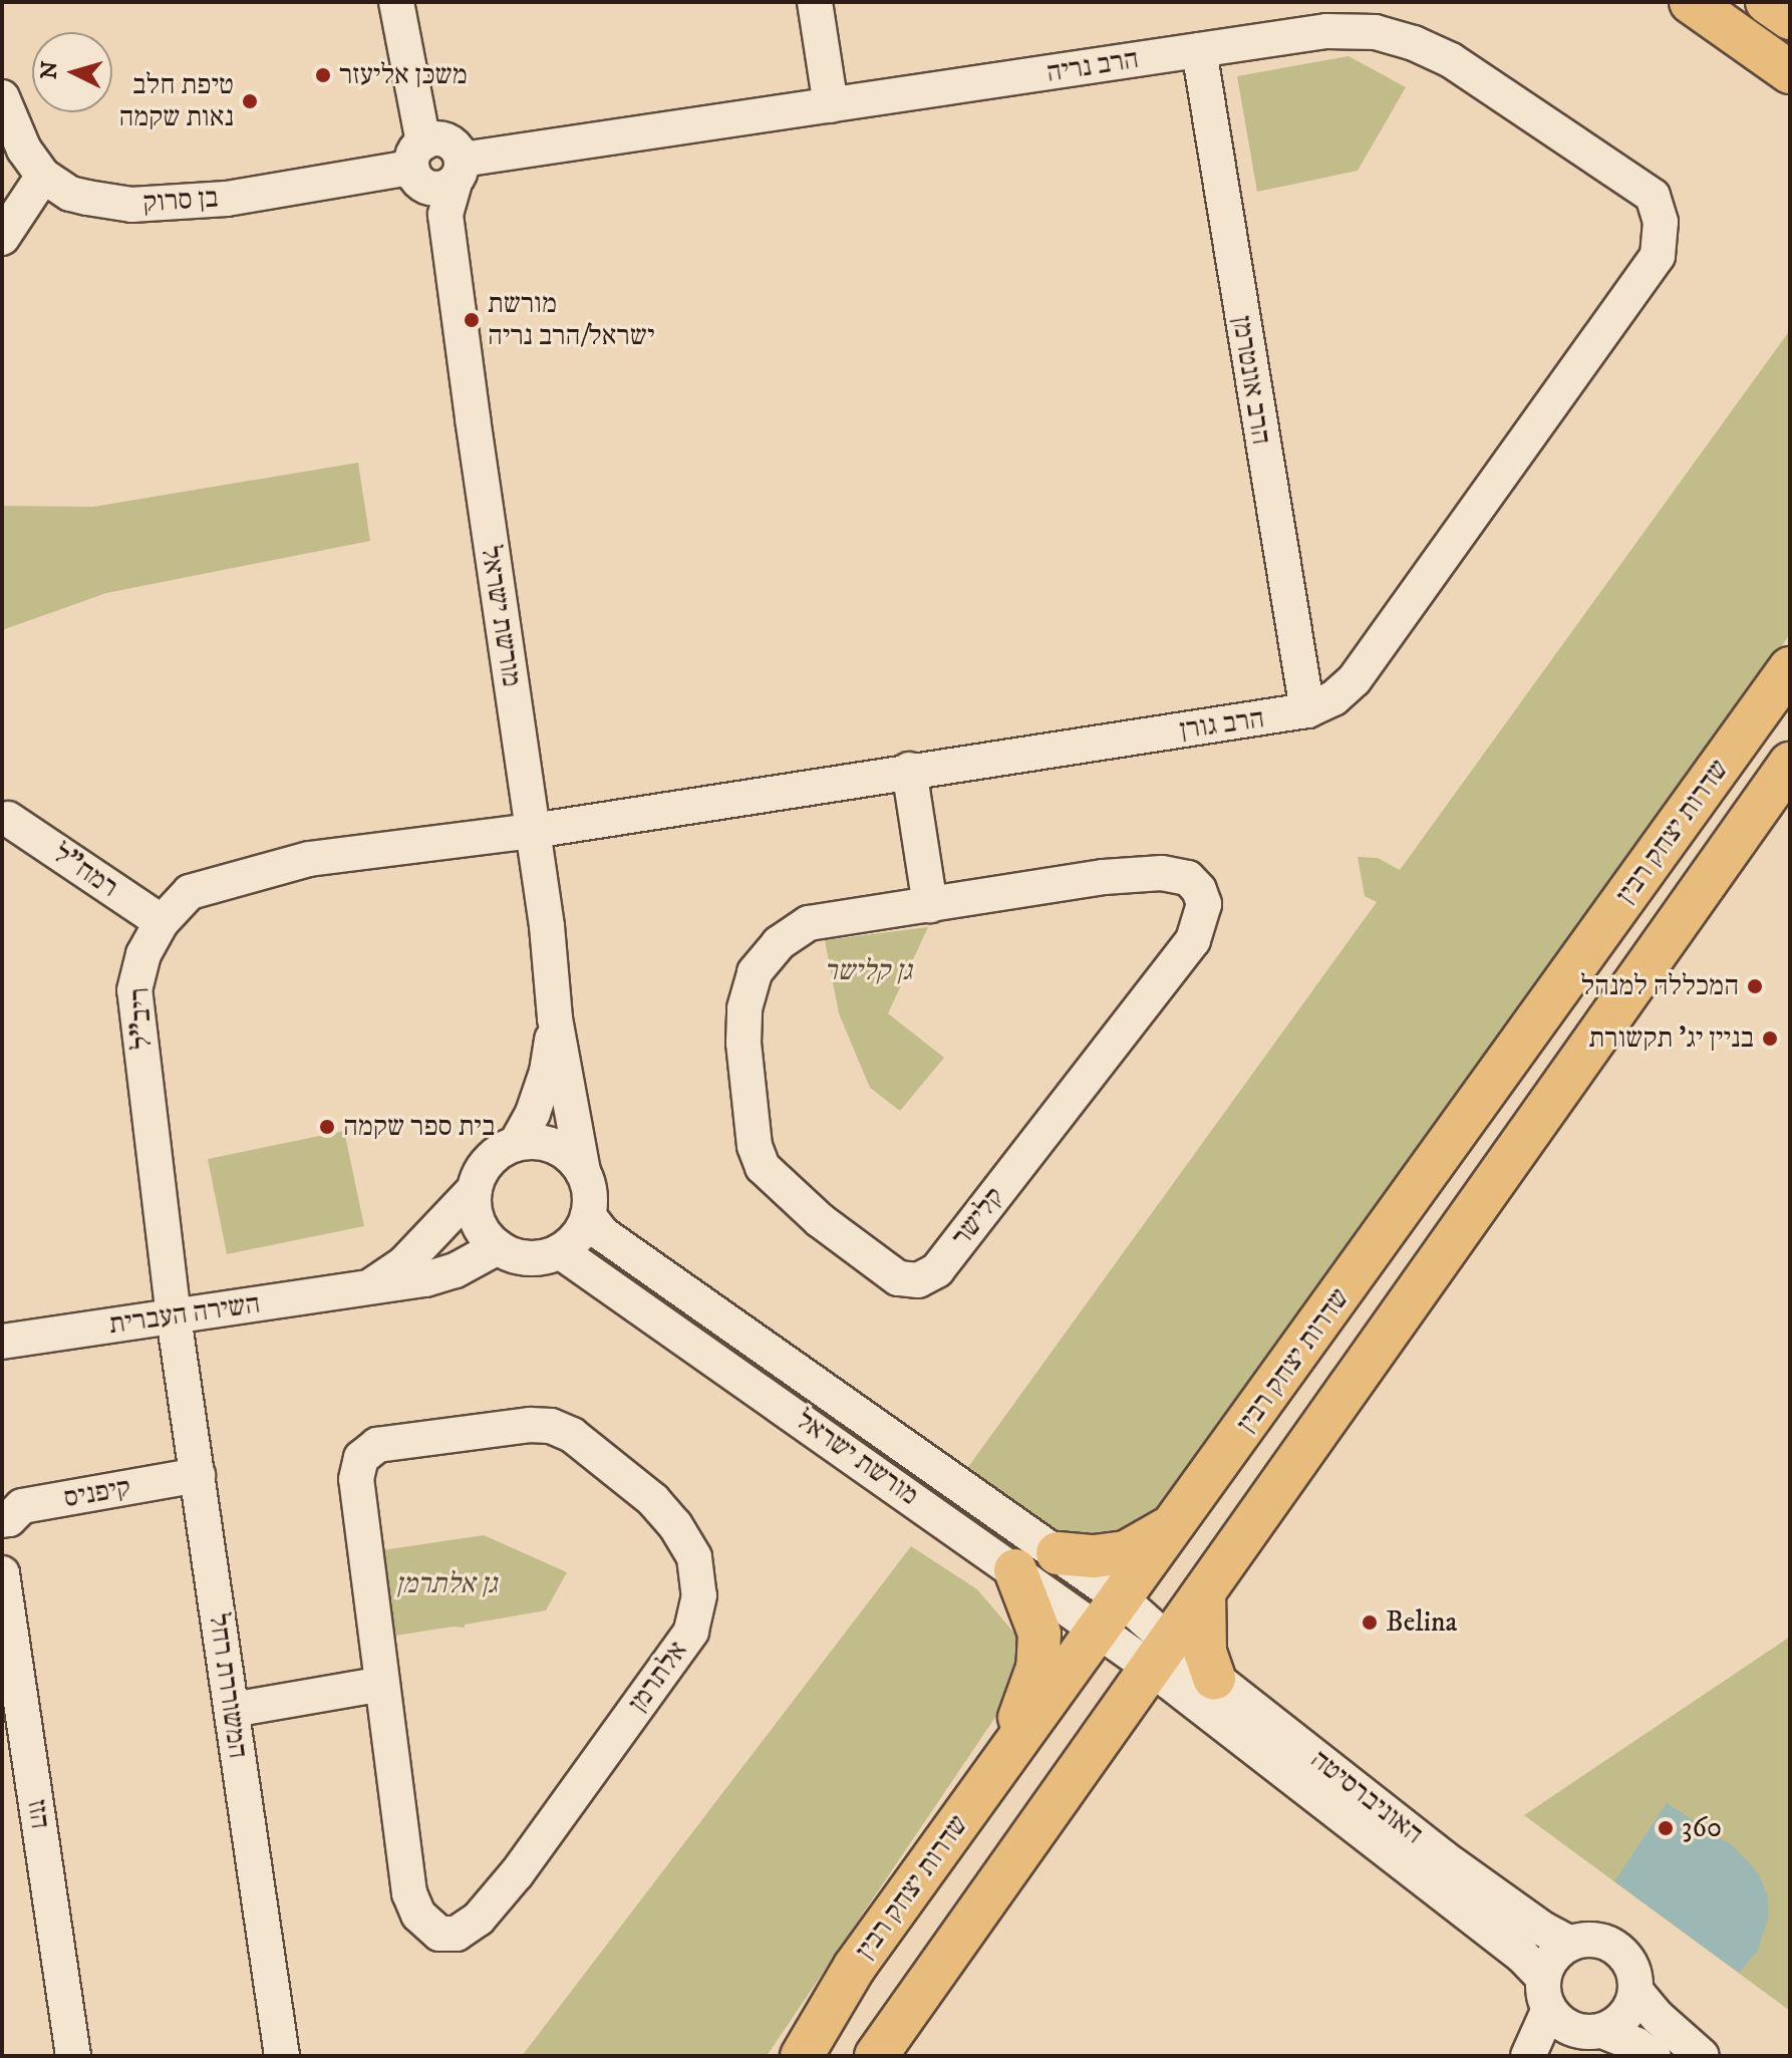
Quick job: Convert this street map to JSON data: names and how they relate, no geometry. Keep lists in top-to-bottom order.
{
  "streets": {
    "main road": ["שדרות יצחק רבין"],
    "street": [
      "הרב נריה",
      "בן סרוק",
      "הרב אונטרמן",
      "מורשת ישראל",
      "הרב גורן",
      "רמח\"ל",
      "ריב\"ל",
      "קלישר",
      "השירה העברית",
      "קיפניס",
      "אלתרמן",
      "המשוררת רחל",
      "האוניברסיטה",
      "הזז"
    ]
  },
  "crossings": [
    ["הרב נריה", "בן סרוק"],
    ["הרב נריה", "הרב אונטרמן"],
    ["הרב נריה", "מורשת ישראל"],
    ["הרב נריה", "הרב גורן"],
    ["בן סרוק", "מורשת ישראל"],
    ["הרב אונטרמן", "הרב גורן"],
    ["מורשת ישראל", "הרב גורן"],
    ["מורשת ישראל", "שדרות יצחק רבין"],
    ["מורשת ישראל", "ריב\"ל"],
    ["מורשת ישראל", "השירה העברית"],
    ["מורשת ישראל", "האוניברסיטה"],
    ["הרב גורן", "ריב\"ל"],
    ["שדרות יצחק רבין", "האוניברסיטה"],
    ["רמח\"ל", "ריב\"ל"],
    ["ריב\"ל", "השירה העברית"],
    ["ריב\"ל", "המשוררת רחל"],
    ["השירה העברית", "המשוררת רחל"],
    ["קיפניס", "המשוררת רחל"]
  ],
  "parks": ["גן קלישר", "גן אלתרמן"],
  "places": [
    "משכן אליעזר",
    "טיפת חלב נאות שקמה",
    "מורשת ישראל/הרב נריה",
    "המכללה למנהל",
    "בניין יג' תקשורת",
    "בית ספר שקמה",
    "Belina",
    "360"
  ],
  "north": "left"
}
